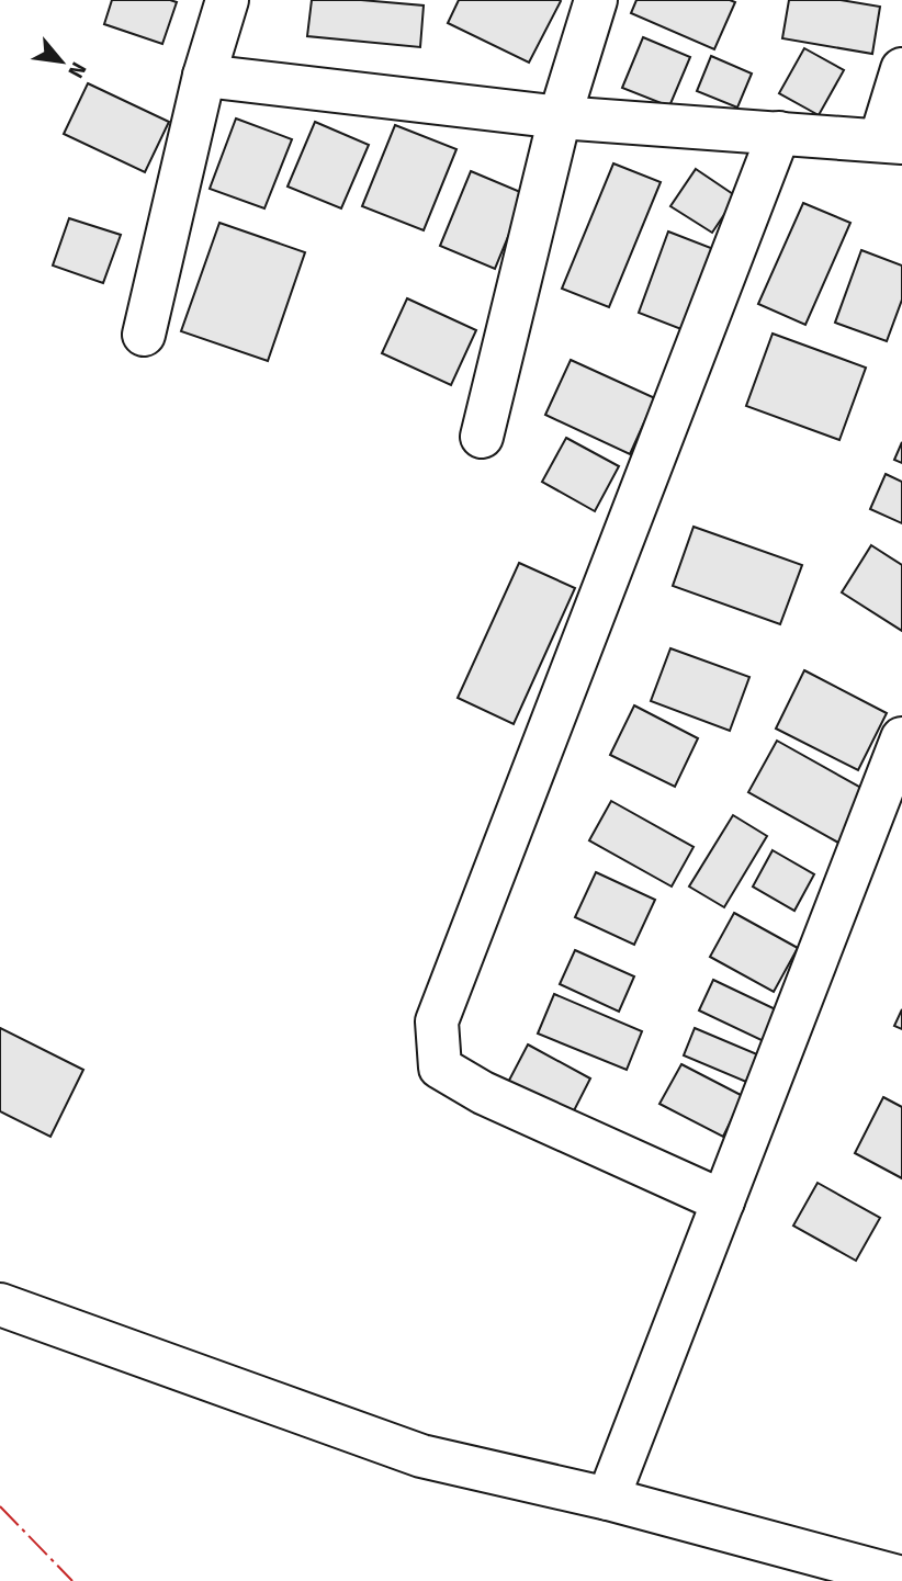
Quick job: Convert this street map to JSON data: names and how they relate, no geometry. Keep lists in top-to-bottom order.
{
  "north": "bottom right"
}
